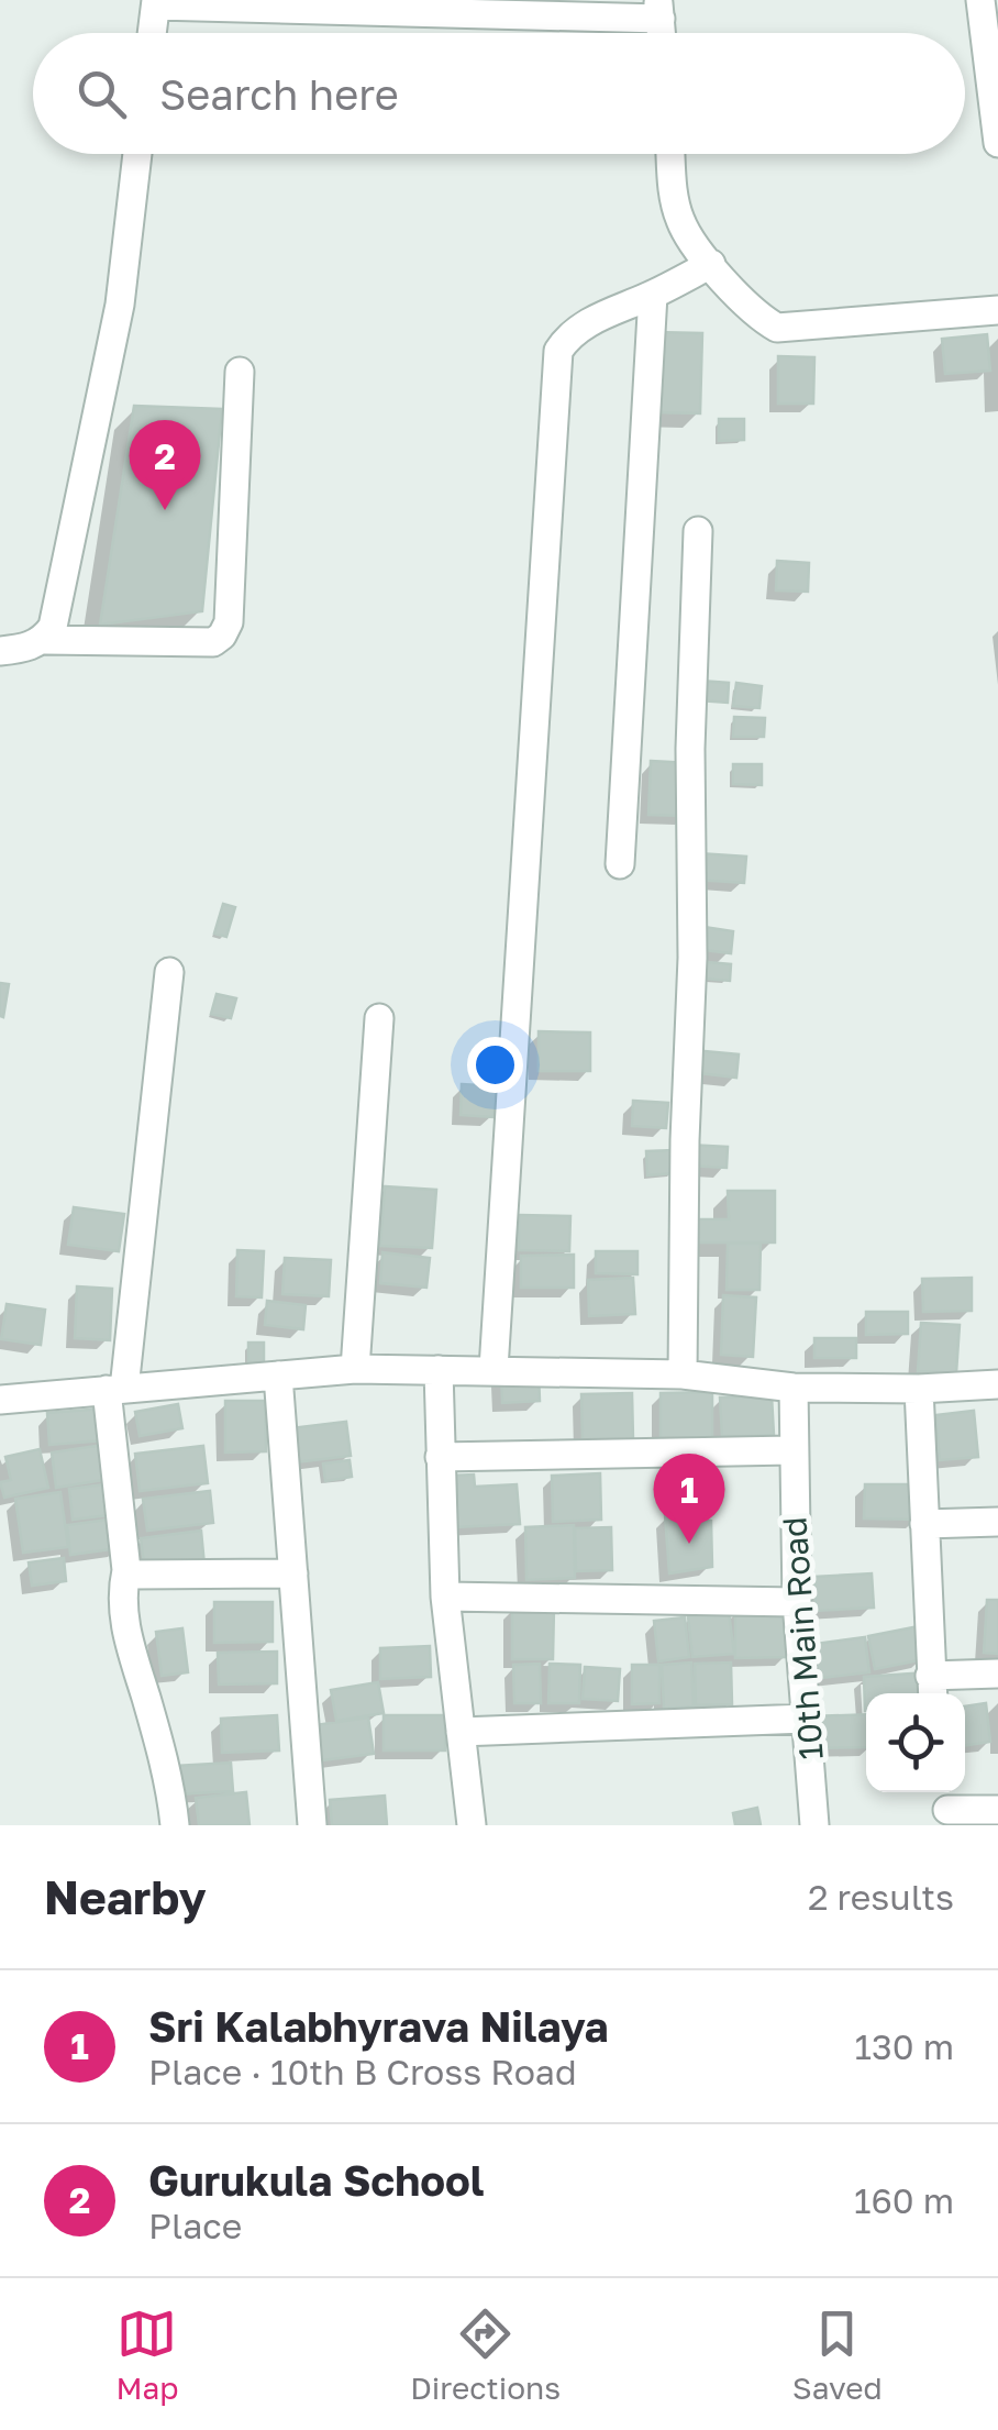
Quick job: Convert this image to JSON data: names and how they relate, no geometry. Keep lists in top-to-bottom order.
{
  "streets": {
    "street": ["10th Main Road"]
  },
  "page": {
    "search": "Search here",
    "pins": ["2", "1"],
    "heading": ["Nearby", "2 results"],
    "list": [
      {
        "mark": "1",
        "name": "Sri Kalabhyrava Nilaya",
        "note": "Place · 10th B Cross Road",
        "value": "130 m"
      },
      {
        "mark": "2",
        "name": "Gurukula School",
        "note": "Place",
        "value": "160 m"
      }
    ],
    "nav": ["Map", "Directions", "Saved"]
  }
}
